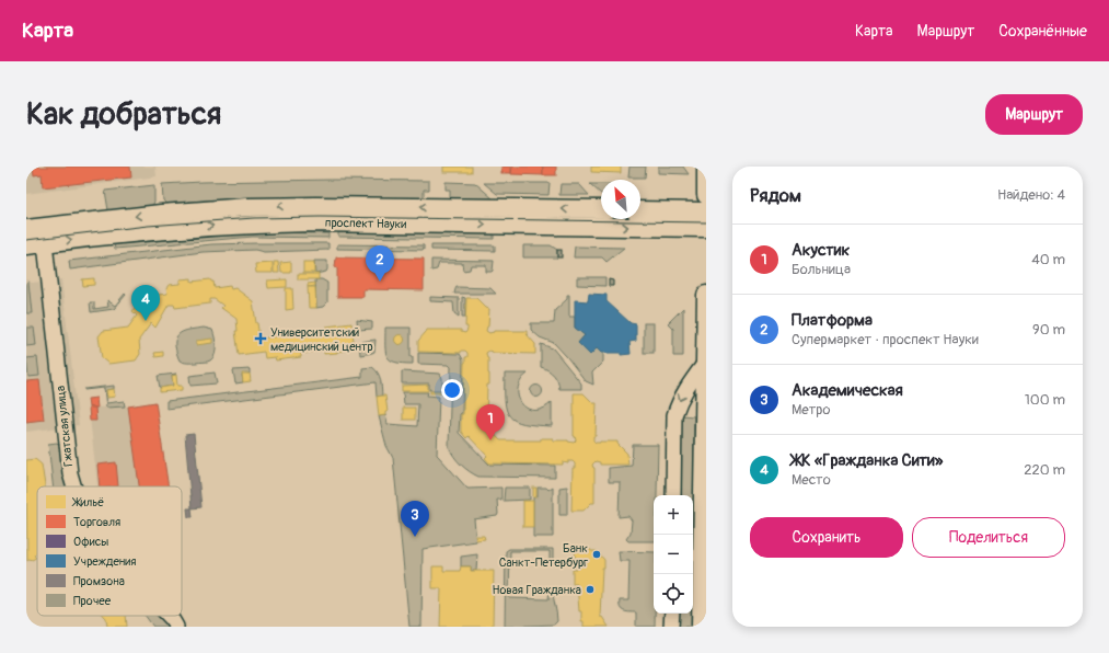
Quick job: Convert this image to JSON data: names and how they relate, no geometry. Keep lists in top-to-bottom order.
{
  "streets": {
    "main road": ["проспект Науки"],
    "street": ["Гжатская улица"]
  },
  "crossings": [
    ["проспект Науки", "Гжатская улица"]
  ],
  "places": {
    "health": ["Университетский медицинский центр"],
    "other": ["Банк Санкт-Петербург", "Новая Гражданка"]
  },
  "legend": [
    "Жильё",
    "Торговля",
    "Офисы",
    "Учреждения",
    "Промзона",
    "Прочее"
  ],
  "north": "top left",
  "page": {
    "header": "Карта",
    "nav": ["Карта", "Маршрут", "Сохранённые"],
    "buttons": [
      "Маршрут",
      ["Сохранить", "Поделиться"]
    ],
    "title": "Как добраться",
    "heading": ["Рядом", "Найдено: 4"],
    "list": [
      {
        "mark": "1",
        "name": "Акустик",
        "note": "Больница",
        "value": "40 m"
      },
      {
        "mark": "2",
        "name": "Платформа",
        "note": "Супермаркет · проспект Науки",
        "value": "90 m"
      },
      {
        "mark": "3",
        "name": "Академическая",
        "note": "Метро",
        "value": "100 m"
      },
      {
        "mark": "4",
        "name": "ЖК «Гражданка Сити»",
        "note": "Место",
        "value": "220 m"
      }
    ],
    "pins": [
      "2",
      "4",
      "1",
      "3"
    ],
    "map_buttons": ["+", "−"]
  }
}
